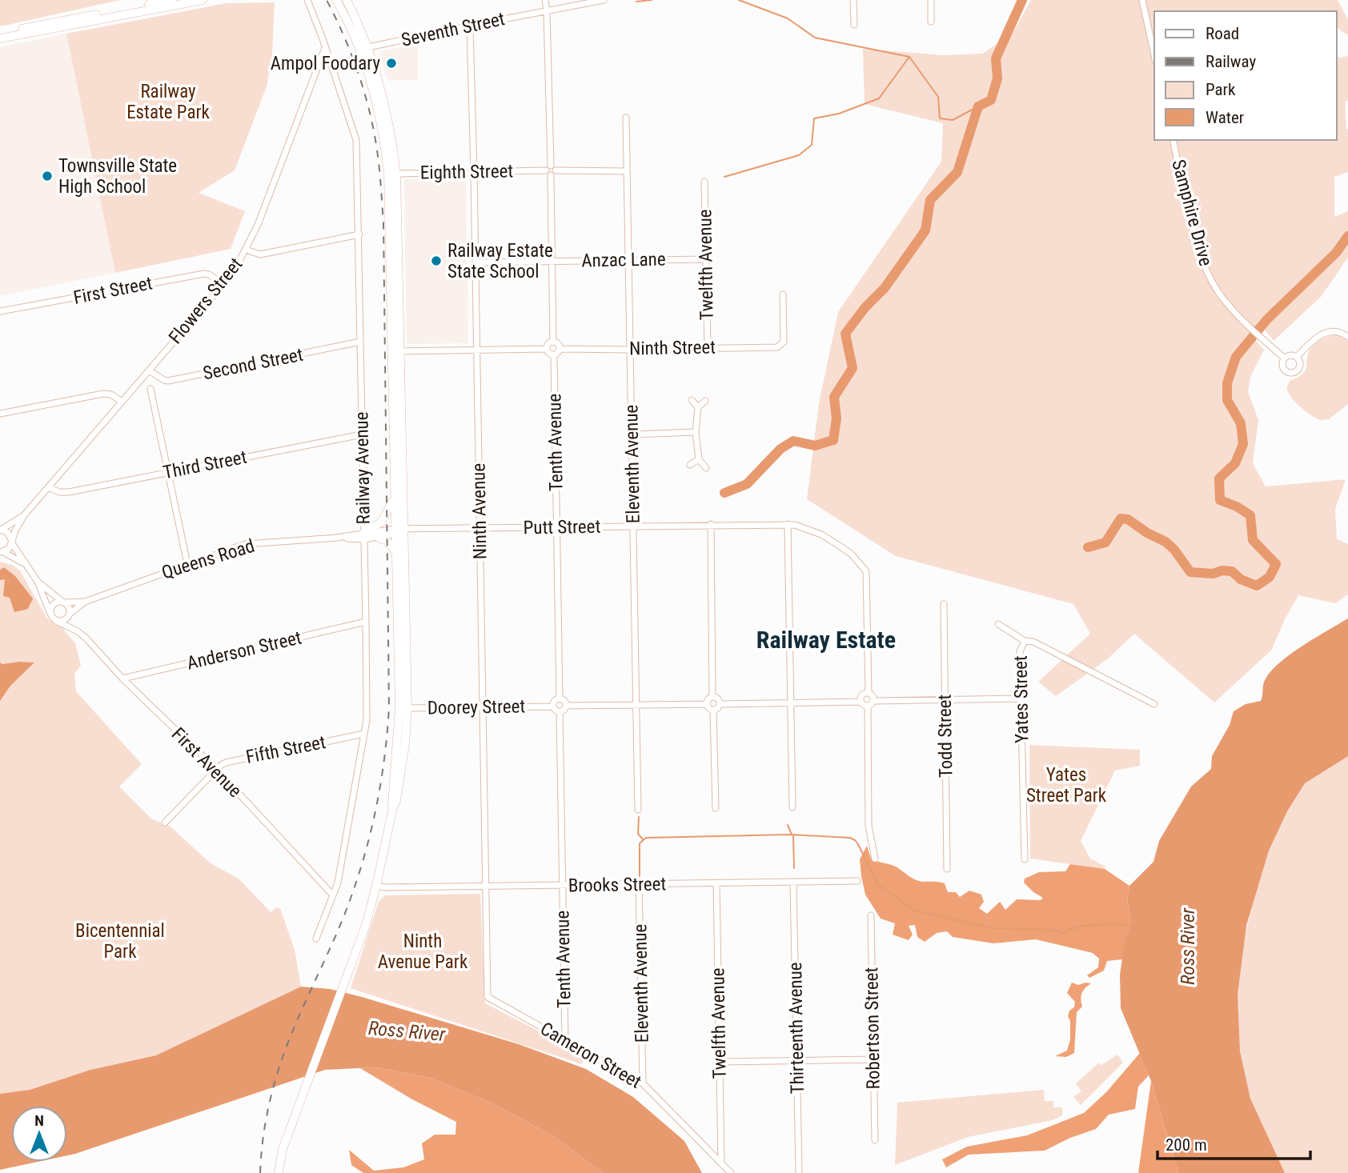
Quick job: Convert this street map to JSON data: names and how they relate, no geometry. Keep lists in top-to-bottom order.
{
  "streets": {
    "main road": ["Railway Avenue"],
    "street": [
      "Seventh Street",
      "Eighth Street",
      "Samphire Drive",
      "Anzac Lane",
      "Twelfth Avenue",
      "First Street",
      "Flowers Street",
      "Ninth Street",
      "Second Street",
      "Tenth Avenue",
      "Eleventh Avenue",
      "Third Street",
      "Ninth Avenue",
      "Putt Street",
      "Queens Road",
      "Anderson Street",
      "Yates Street",
      "Doorey Street",
      "Todd Street",
      "Fifth Street",
      "First Avenue",
      "Brooks Street",
      "Thirteenth Avenue",
      "Robertson Street",
      "Cameron Street"
    ]
  },
  "crossings": [
    ["Seventh Street", "Railway Avenue"],
    ["Seventh Street", "Ninth Avenue"],
    ["Eighth Street", "Eleventh Avenue"],
    ["Eighth Street", "Railway Avenue"],
    ["Eighth Street", "Ninth Avenue"],
    ["Anzac Lane", "Twelfth Avenue"],
    ["Anzac Lane", "Eleventh Avenue"],
    ["Anzac Lane", "Ninth Avenue"],
    ["Twelfth Avenue", "Ninth Street"],
    ["Twelfth Avenue", "Brooks Street"],
    ["Twelfth Avenue", "Cameron Street"],
    ["First Street", "Flowers Street"],
    ["Flowers Street", "Second Street"],
    ["Flowers Street", "Third Street"],
    ["Flowers Street", "Railway Avenue"],
    ["Ninth Street", "Tenth Avenue"],
    ["Ninth Street", "Eleventh Avenue"],
    ["Second Street", "Railway Avenue"],
    ["Tenth Avenue", "Putt Street"],
    ["Tenth Avenue", "Doorey Street"],
    ["Tenth Avenue", "Brooks Street"],
    ["Tenth Avenue", "Cameron Street"],
    ["Eleventh Avenue", "Putt Street"],
    ["Eleventh Avenue", "Brooks Street"],
    ["Eleventh Avenue", "Cameron Street"],
    ["Third Street", "Railway Avenue"],
    ["Railway Avenue", "Putt Street"],
    ["Railway Avenue", "Queens Road"],
    ["Railway Avenue", "Anderson Street"],
    ["Railway Avenue", "Doorey Street"],
    ["Railway Avenue", "Fifth Street"],
    ["Railway Avenue", "First Avenue"],
    ["Railway Avenue", "Brooks Street"],
    ["Ninth Avenue", "Putt Street"],
    ["Ninth Avenue", "Doorey Street"],
    ["Ninth Avenue", "Brooks Street"],
    ["Ninth Avenue", "Cameron Street"],
    ["Putt Street", "Queens Road"],
    ["Queens Road", "First Avenue"],
    ["Anderson Street", "First Avenue"],
    ["Fifth Street", "First Avenue"],
    ["Brooks Street", "Thirteenth Avenue"]
  ],
  "districts": ["Railway Estate"],
  "water": ["Ross River"],
  "parks": [
    "Railway Estate Park",
    "Yates Street Park",
    "Bicentennial Park",
    "Ninth Avenue Park"
  ],
  "places": ["Ampol Foodary", "Townsville State High School", "Railway Estate State School"],
  "legend": [
    "Road",
    "Railway",
    "Park",
    "Water"
  ],
  "scale_bar": "200 m",
  "north": "top"
}
